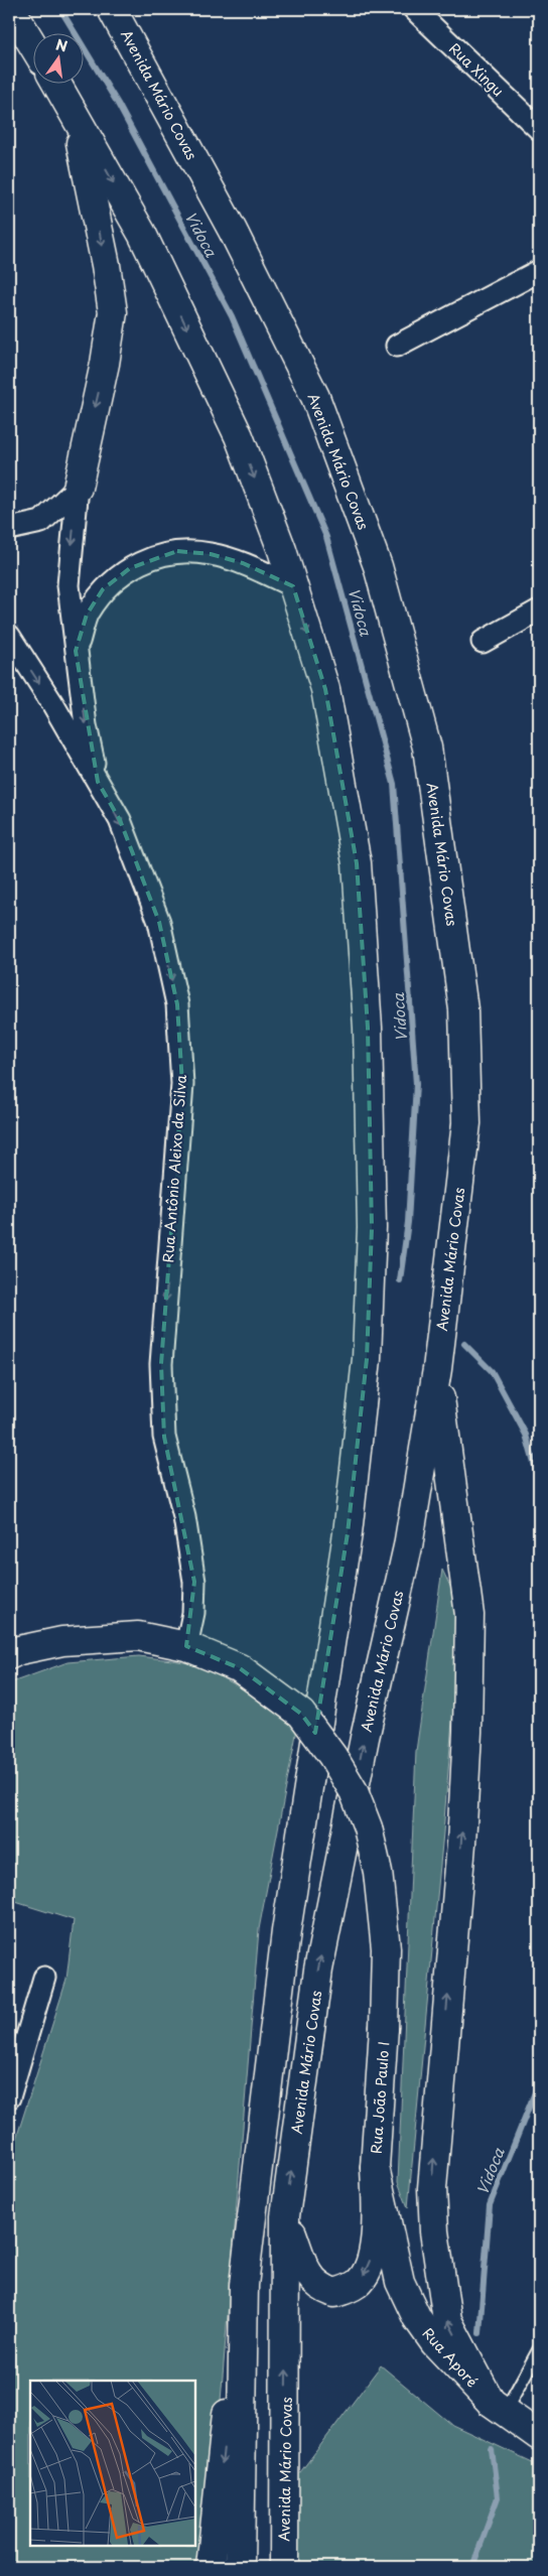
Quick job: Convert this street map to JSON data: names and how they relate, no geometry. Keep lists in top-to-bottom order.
{
  "streets": {
    "main road": ["Avenida Mário Covas", "Rua João Paulo I", "Rua Aporé"],
    "street": ["Rua Xingu", "Rua Antônio Aleixo da Silva"]
  },
  "crossings": [
    ["Rua Antônio Aleixo da Silva", "Rua João Paulo I"],
    ["Rua João Paulo I", "Rua Aporé"]
  ],
  "one_way": ["Rua Antônio Aleixo da Silva"],
  "water": ["Vidoca"],
  "north": "top"
}
